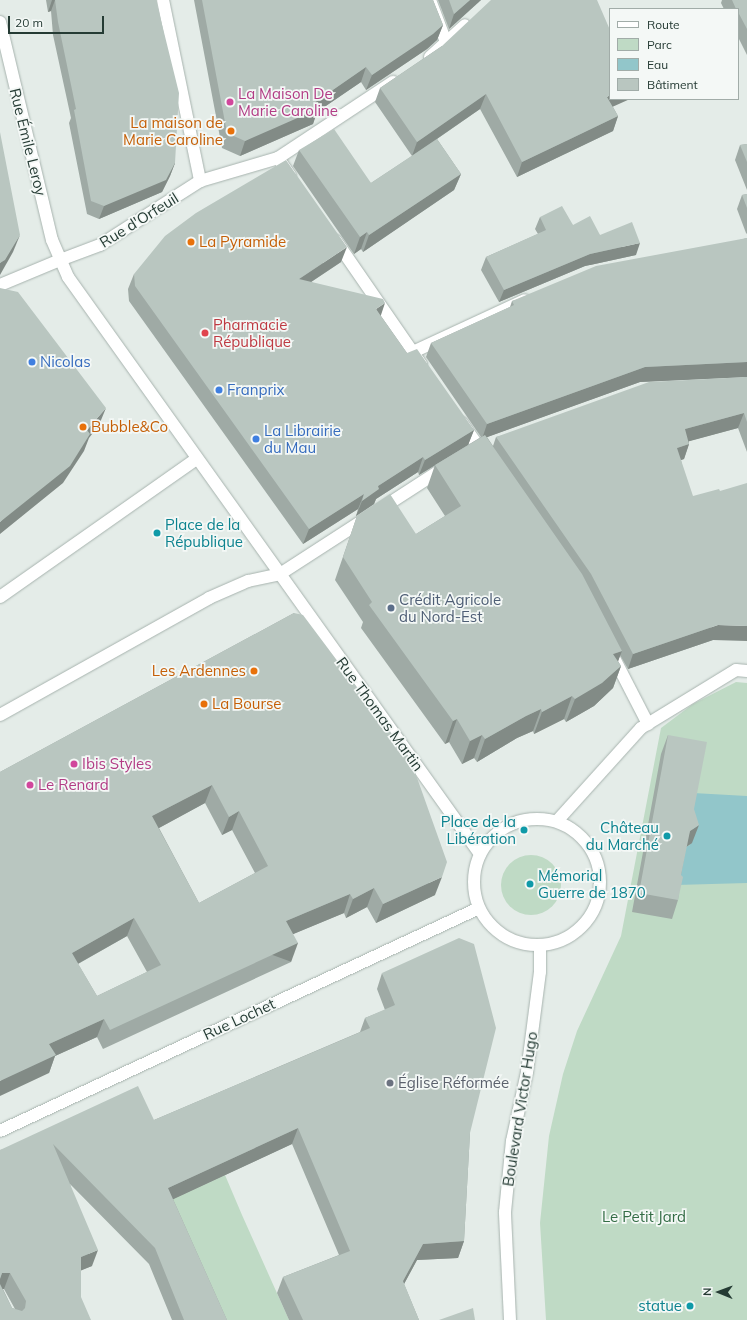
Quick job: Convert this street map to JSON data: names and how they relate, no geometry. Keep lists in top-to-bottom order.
{
  "streets": {
    "street": [
      "Rue Émile Leroy",
      "Rue d'Orfeuil",
      "Rue Thomas Martin",
      "Rue Lochet",
      "Boulevard Victor Hugo"
    ]
  },
  "crossings": [
    ["Rue Émile Leroy", "Rue d'Orfeuil"],
    ["Rue Thomas Martin", "Rue Lochet"],
    ["Rue Thomas Martin", "Boulevard Victor Hugo"],
    ["Rue Lochet", "Boulevard Victor Hugo"]
  ],
  "parks": ["Le Petit Jard"],
  "places": [
    "La Maison De Marie Caroline",
    "La maison de Marie Caroline",
    "La Pyramide",
    "Pharmacie République",
    "Nicolas",
    "Franprix",
    "Bubble&Co",
    "La Librairie du Mau",
    "Place de la République",
    "Crédit Agricole du Nord-Est",
    "Les Ardennes",
    "La Bourse",
    "Ibis Styles",
    "Le Renard",
    "Place de la Libération",
    "Château du Marché",
    "Mémorial Guerre de 1870",
    "Église Réformée",
    "statue"
  ],
  "legend": [
    "Route",
    "Parc",
    "Eau",
    "Bâtiment"
  ],
  "scale_bar": "20 m",
  "north": "left"
}
